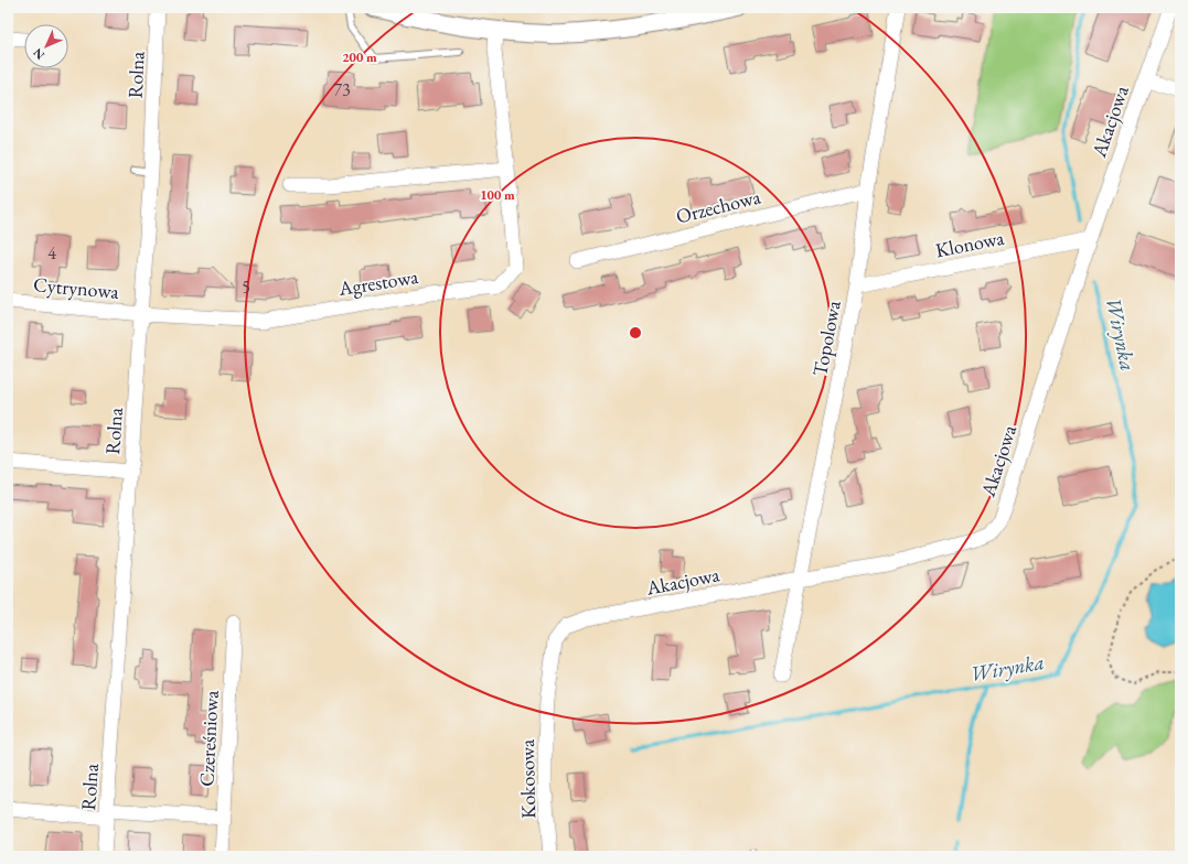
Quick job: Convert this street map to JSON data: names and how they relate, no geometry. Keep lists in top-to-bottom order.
{
  "streets": {
    "street": [
      "Rolna",
      "Akacjowa",
      "Orzechowa",
      "Klonowa",
      "Agrestowa",
      "Cytrynowa",
      "Topolowa",
      "Czereśniowa",
      "Kokosowa"
    ]
  },
  "crossings": [
    ["Rolna", "Agrestowa"],
    ["Rolna", "Cytrynowa"],
    ["Akacjowa", "Klonowa"],
    ["Akacjowa", "Topolowa"],
    ["Akacjowa", "Kokosowa"],
    ["Orzechowa", "Topolowa"],
    ["Klonowa", "Topolowa"],
    ["Agrestowa", "Cytrynowa"]
  ],
  "water": ["Wirynka"],
  "house_numbers": ["73", "4", "5"],
  "north": "bottom left",
  "rings": ["200 m", "100 m"]
}
